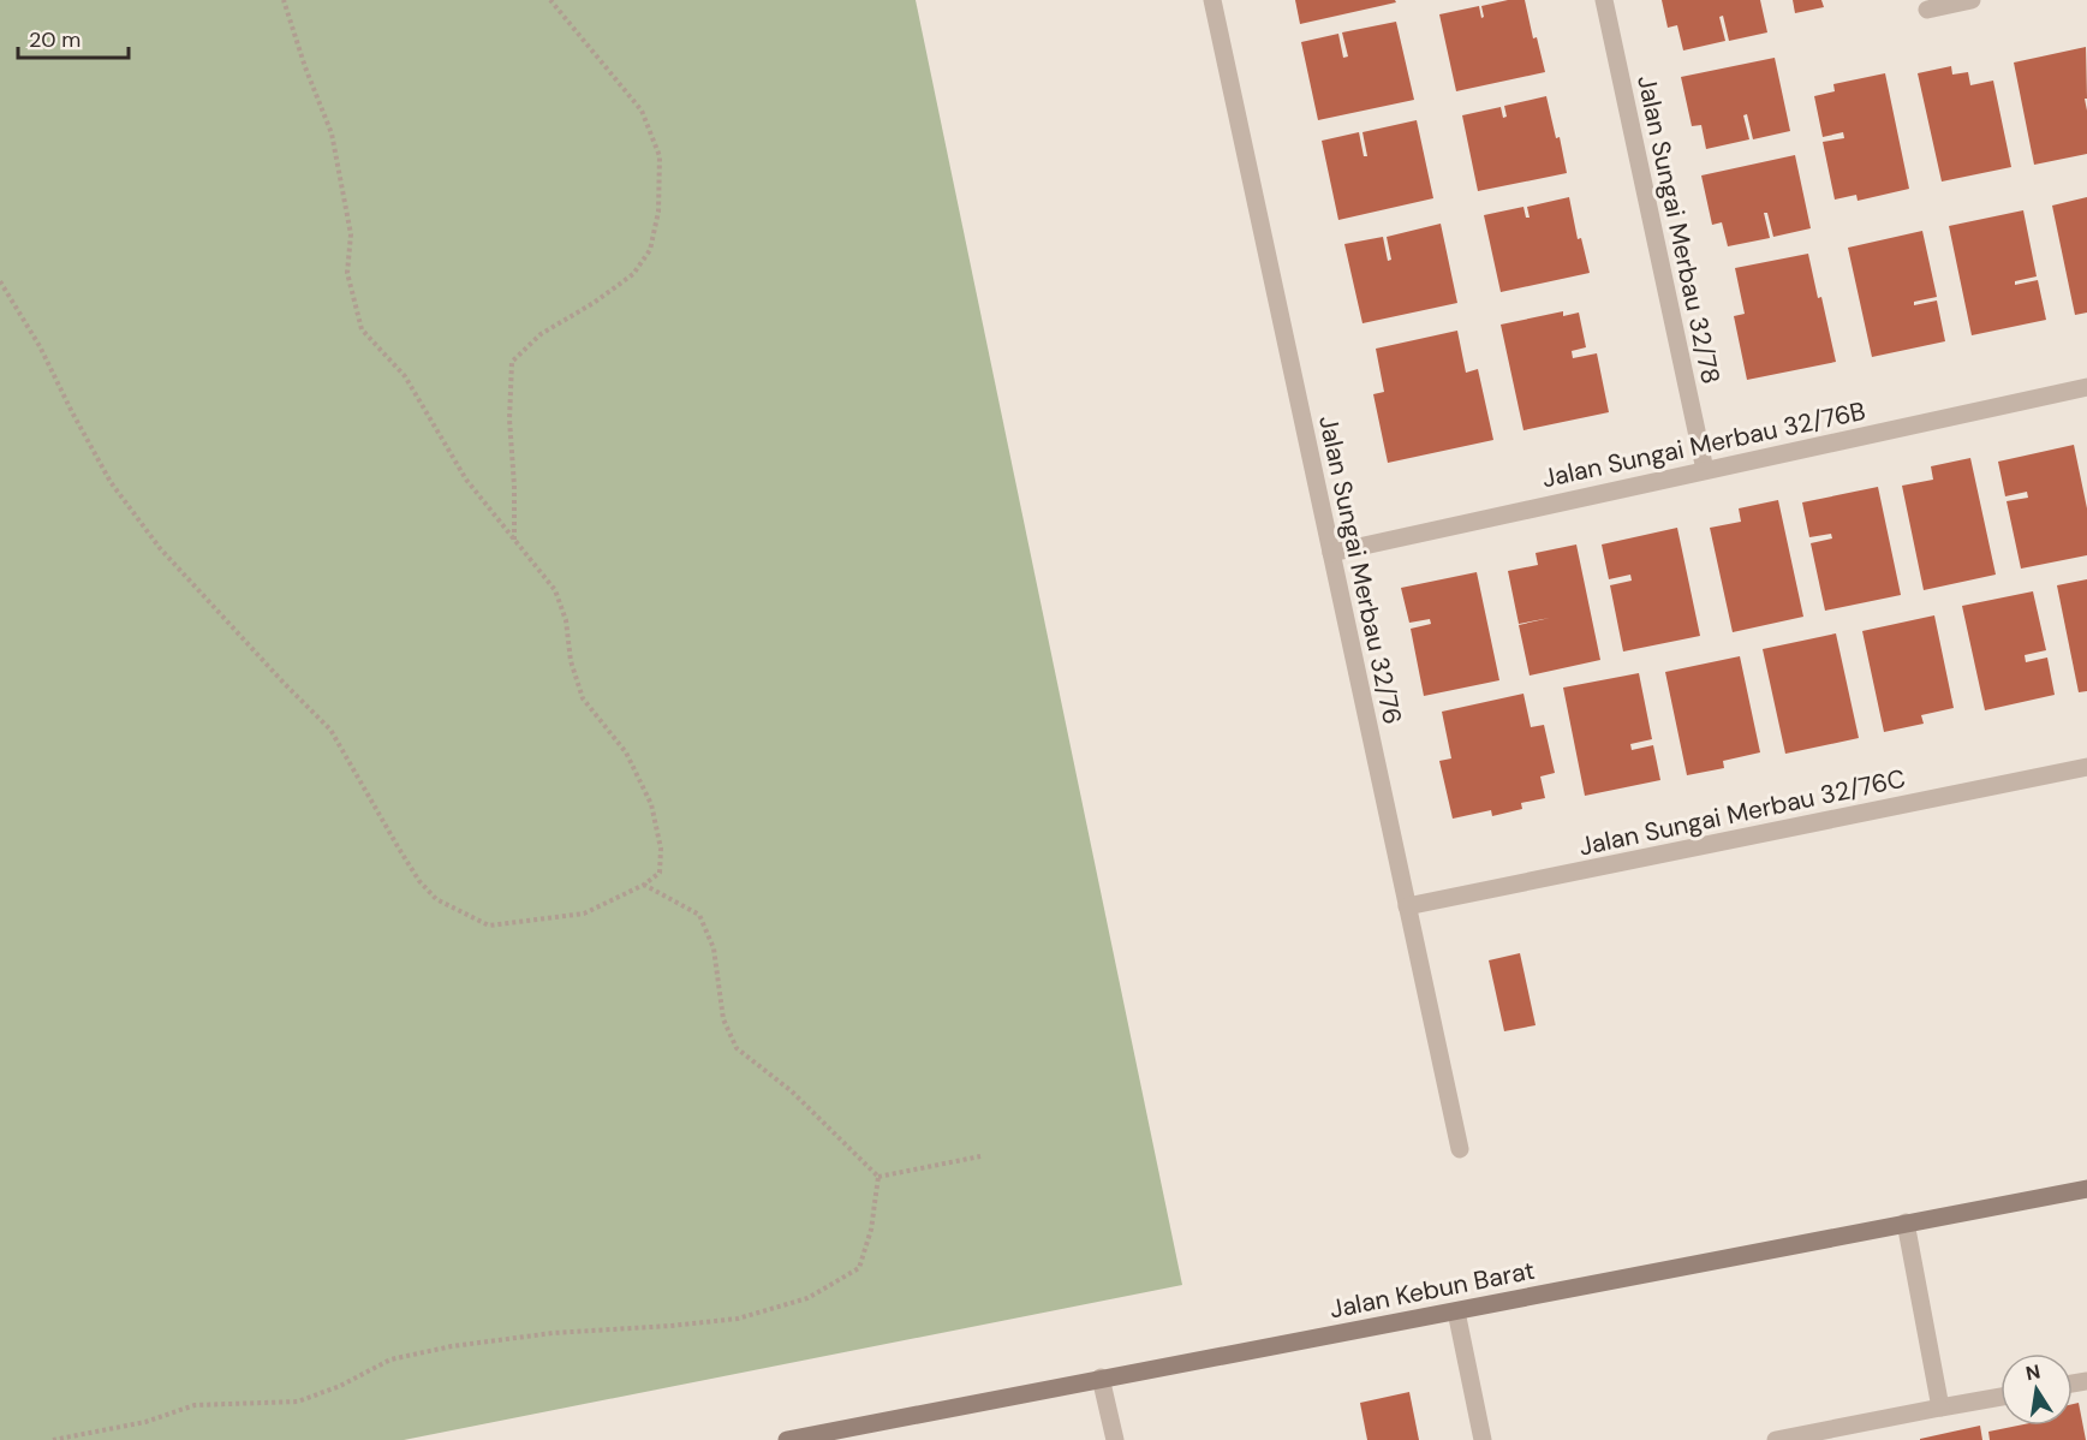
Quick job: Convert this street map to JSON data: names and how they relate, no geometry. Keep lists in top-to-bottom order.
{
  "streets": {
    "main road": ["Jalan Kebun Barat"],
    "street": [
      "Jalan Sungai Merbau 32/78",
      "Jalan Sungai Merbau 32/76B",
      "Jalan Sungai Merbau 32/76",
      "Jalan Sungai Merbau 32/76C"
    ]
  },
  "crossings": [
    ["Jalan Sungai Merbau 32/78", "Jalan Sungai Merbau 32/76B"],
    ["Jalan Sungai Merbau 32/76B", "Jalan Sungai Merbau 32/76"],
    ["Jalan Sungai Merbau 32/76", "Jalan Sungai Merbau 32/76C"]
  ],
  "scale_bar": "20 m",
  "north": "top"
}
